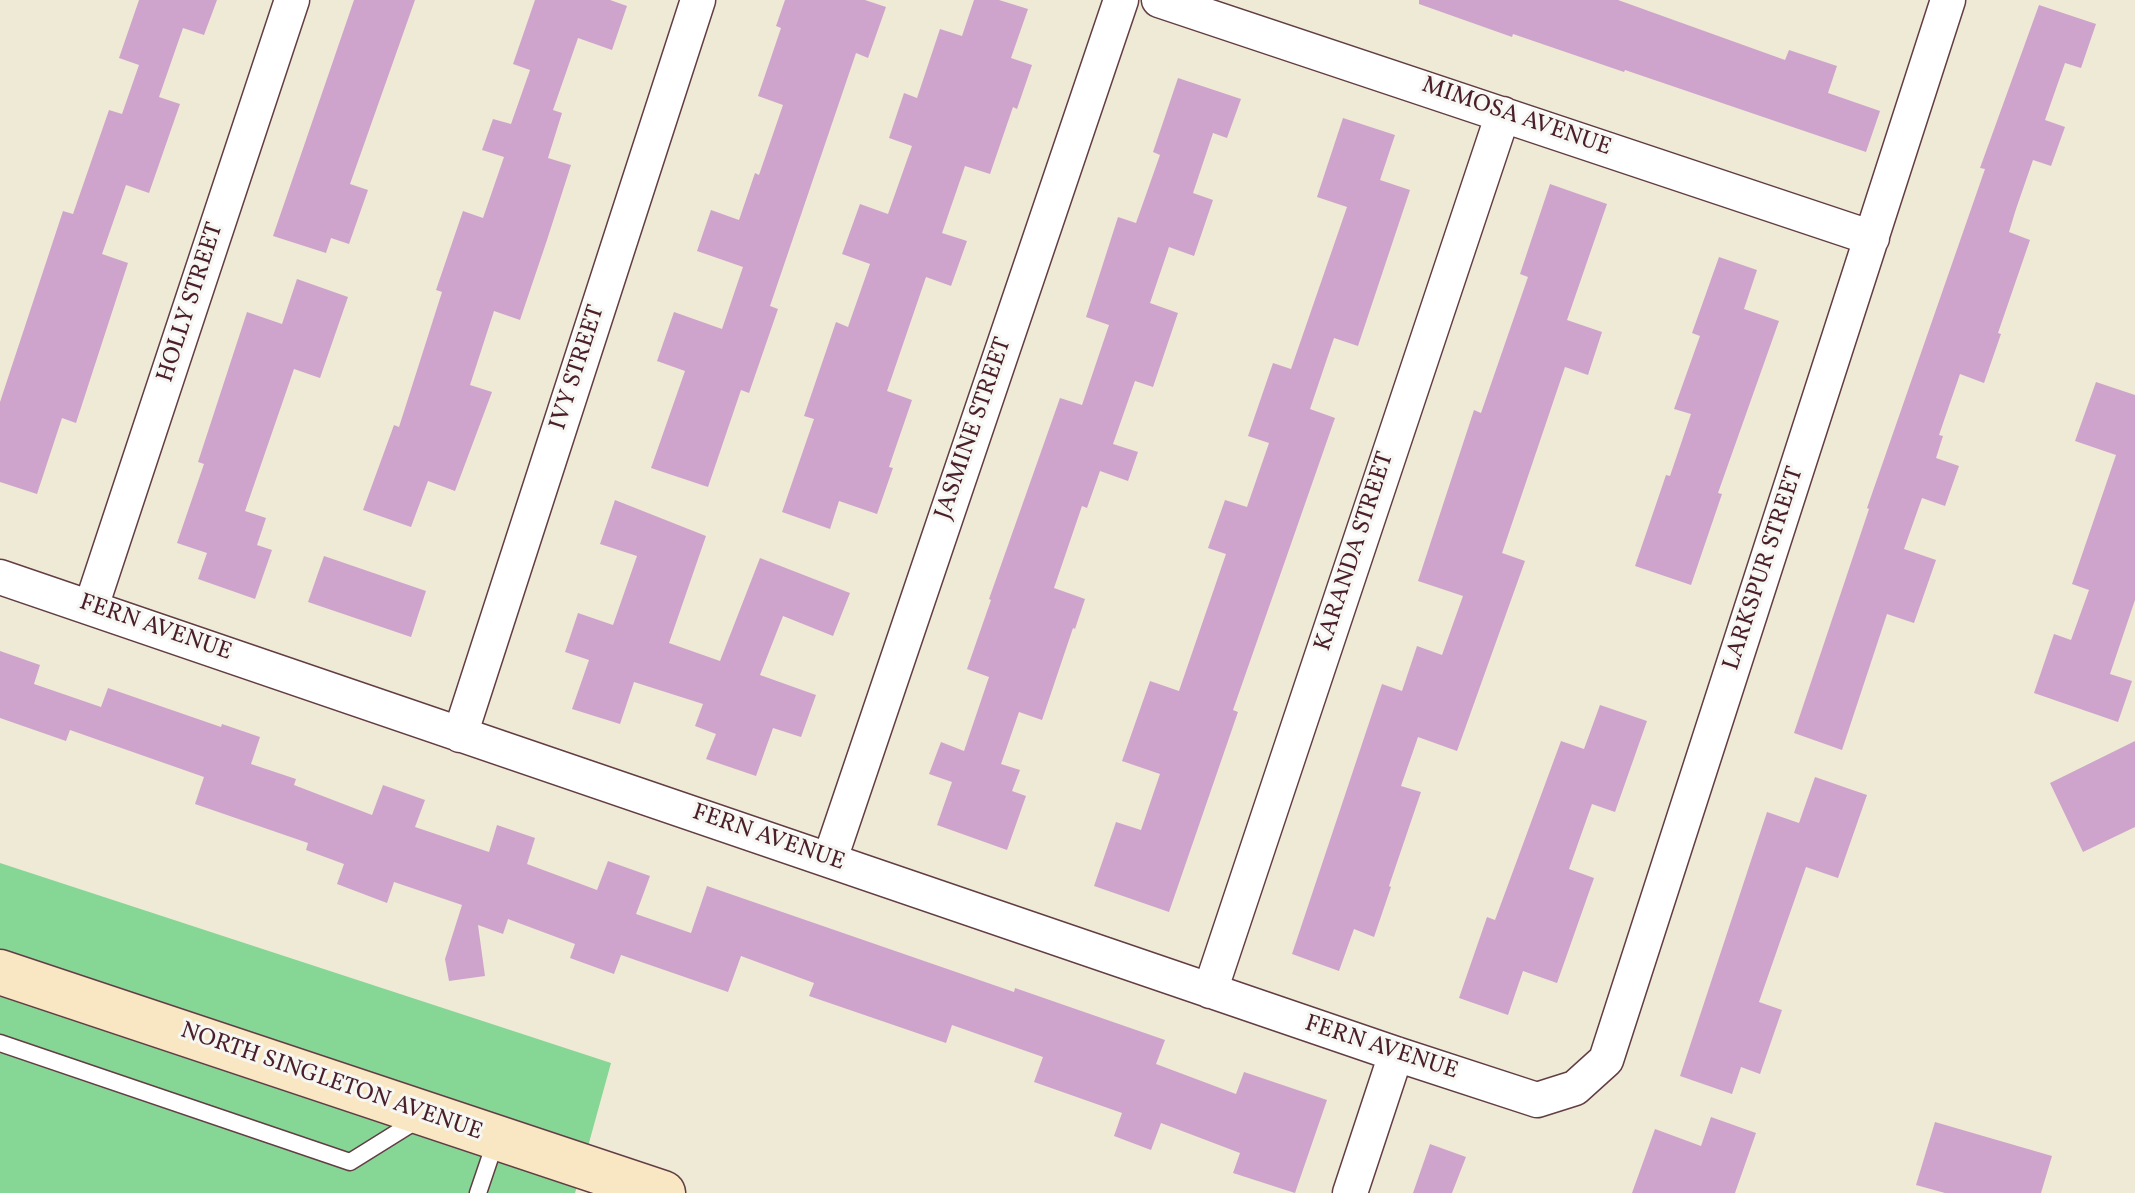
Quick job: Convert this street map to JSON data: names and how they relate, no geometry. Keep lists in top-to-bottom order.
{
  "streets": {
    "street": [
      "MIMOSA AVENUE",
      "HOLLY STREET",
      "IVY STREET",
      "JASMINE STREET",
      "KARANDA STREET",
      "LARKSPUR STREET",
      "FERN AVENUE",
      "NORTH SINGLETON AVENUE"
    ]
  },
  "crossings": [
    ["MIMOSA AVENUE", "KARANDA STREET"],
    ["MIMOSA AVENUE", "LARKSPUR STREET"],
    ["HOLLY STREET", "FERN AVENUE"],
    ["IVY STREET", "FERN AVENUE"],
    ["JASMINE STREET", "FERN AVENUE"],
    ["KARANDA STREET", "FERN AVENUE"],
    ["LARKSPUR STREET", "FERN AVENUE"]
  ]
}
